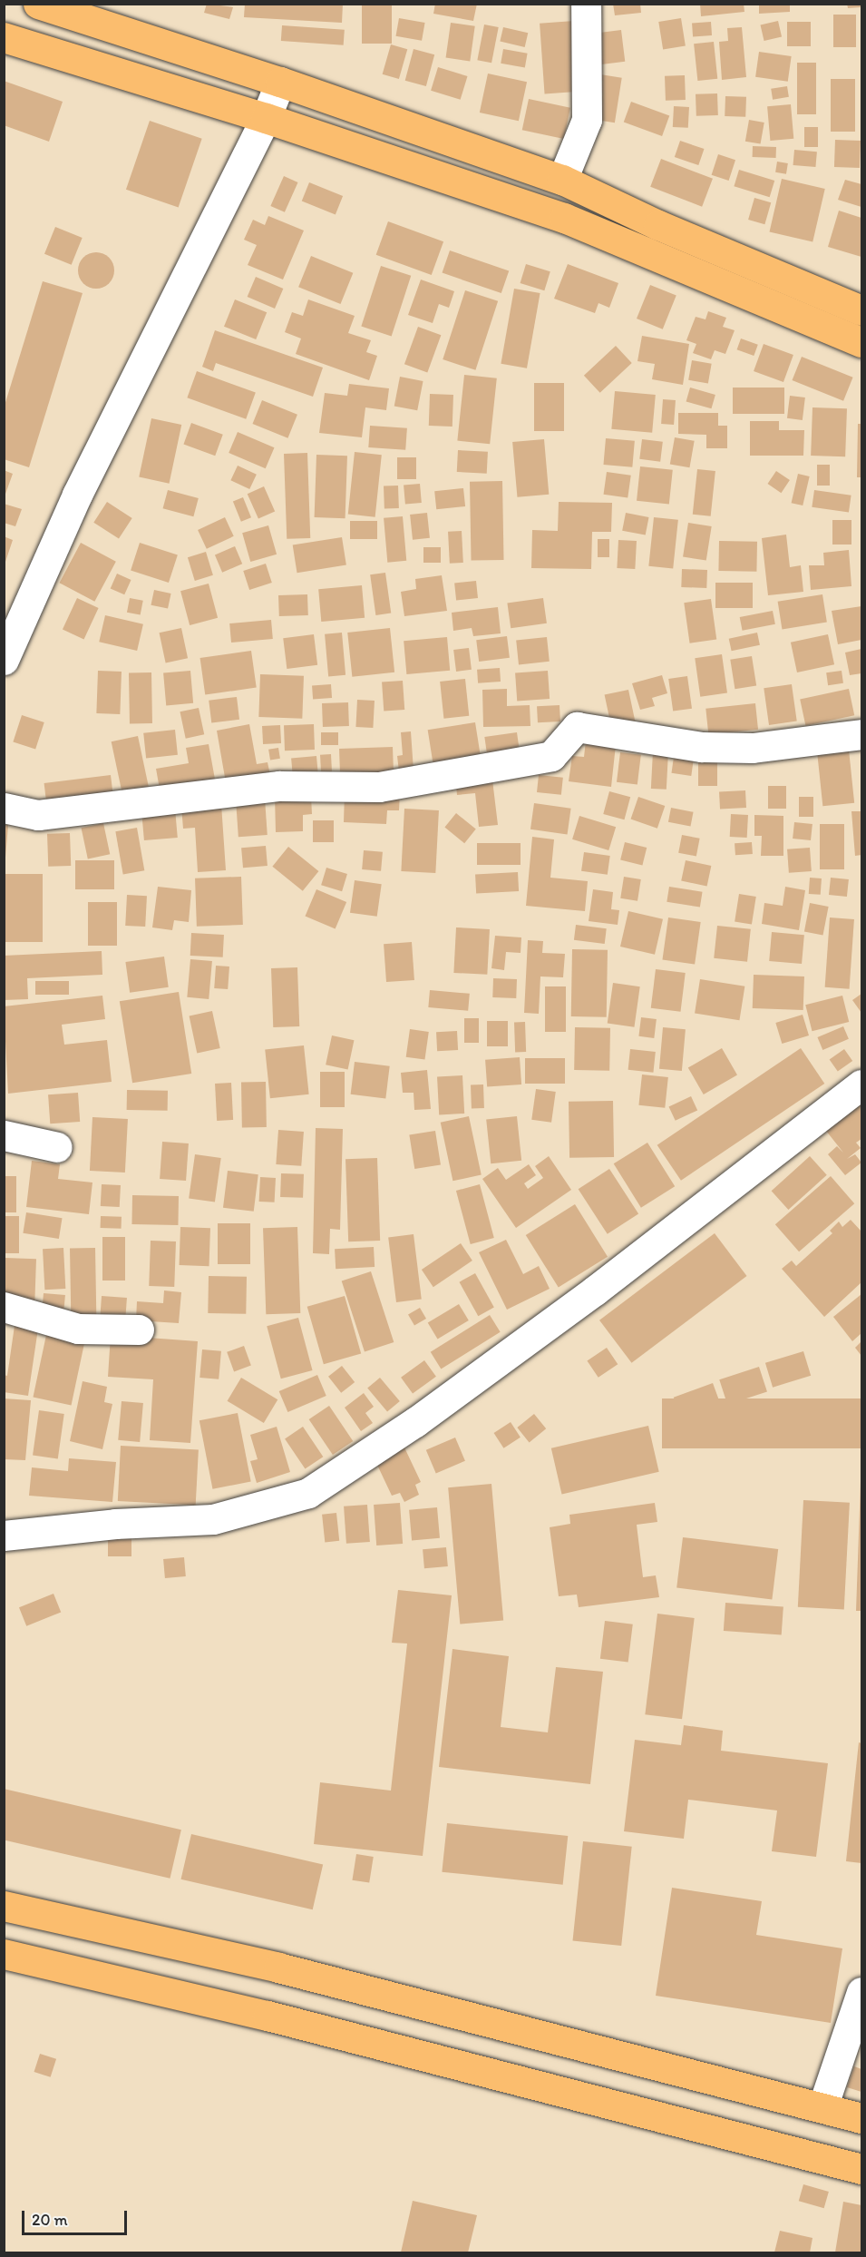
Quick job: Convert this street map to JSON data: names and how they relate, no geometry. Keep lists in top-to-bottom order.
{
  "scale_bar": "20 m"
}
